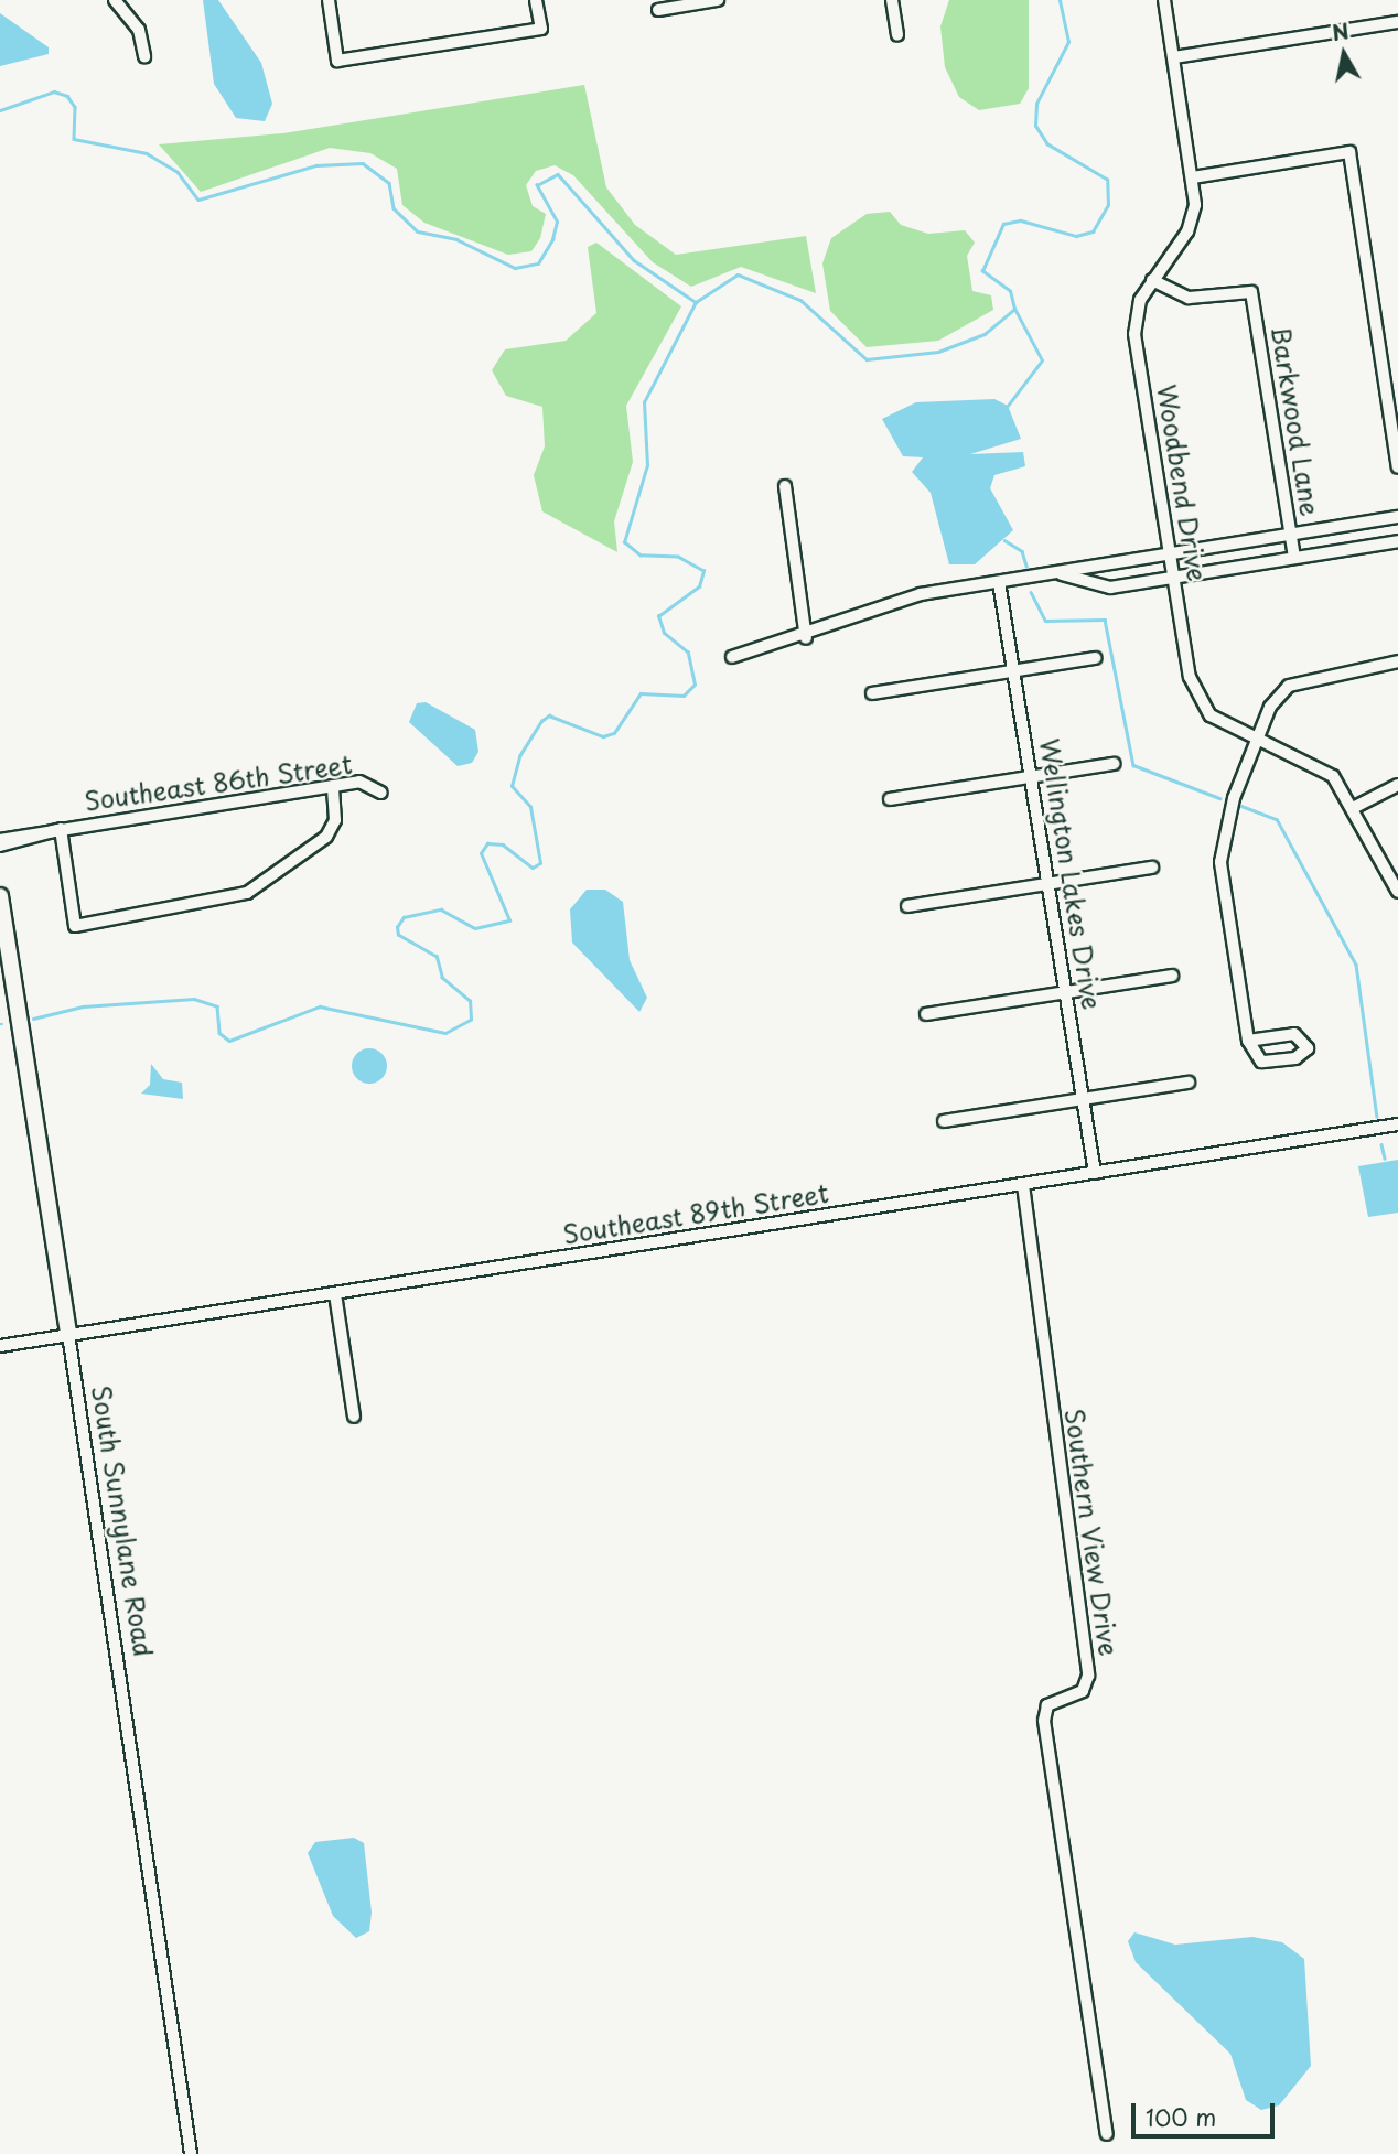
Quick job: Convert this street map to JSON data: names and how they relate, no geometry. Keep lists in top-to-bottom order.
{
  "streets": {
    "main road": ["South Sunnylane Road"],
    "street": [
      "Barkwood Lane",
      "Woodbend Drive",
      "Southeast 86th Street",
      "Wellington Lakes Drive",
      "Southeast 89th Street",
      "Southern View Drive"
    ]
  },
  "crossings": [
    ["Barkwood Lane", "Woodbend Drive"],
    ["Wellington Lakes Drive", "Southeast 89th Street"],
    ["Southeast 89th Street", "South Sunnylane Road"],
    ["Southeast 89th Street", "Southern View Drive"]
  ],
  "scale_bar": "100 m",
  "north": "top"
}
